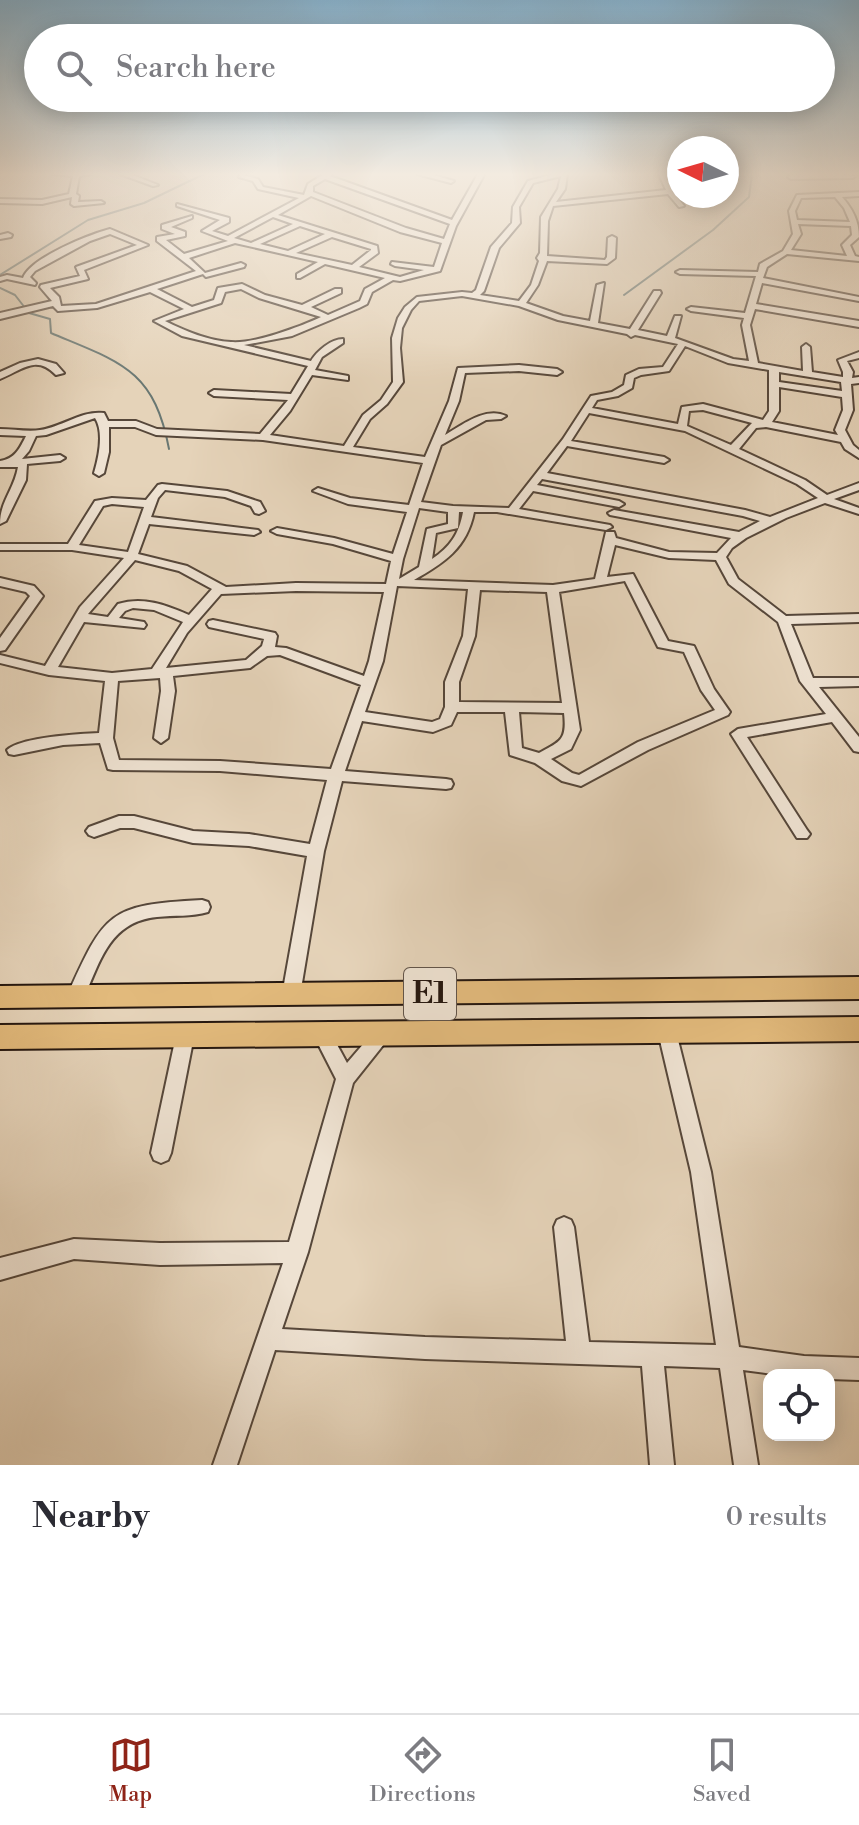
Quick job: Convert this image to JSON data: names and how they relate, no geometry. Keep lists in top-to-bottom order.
{
  "streets": {
    "highway": ["E1"]
  },
  "north": "left",
  "page": {
    "search": "Search here",
    "heading": ["Nearby", "0 results"],
    "nav": ["Map", "Directions", "Saved"]
  }
}
